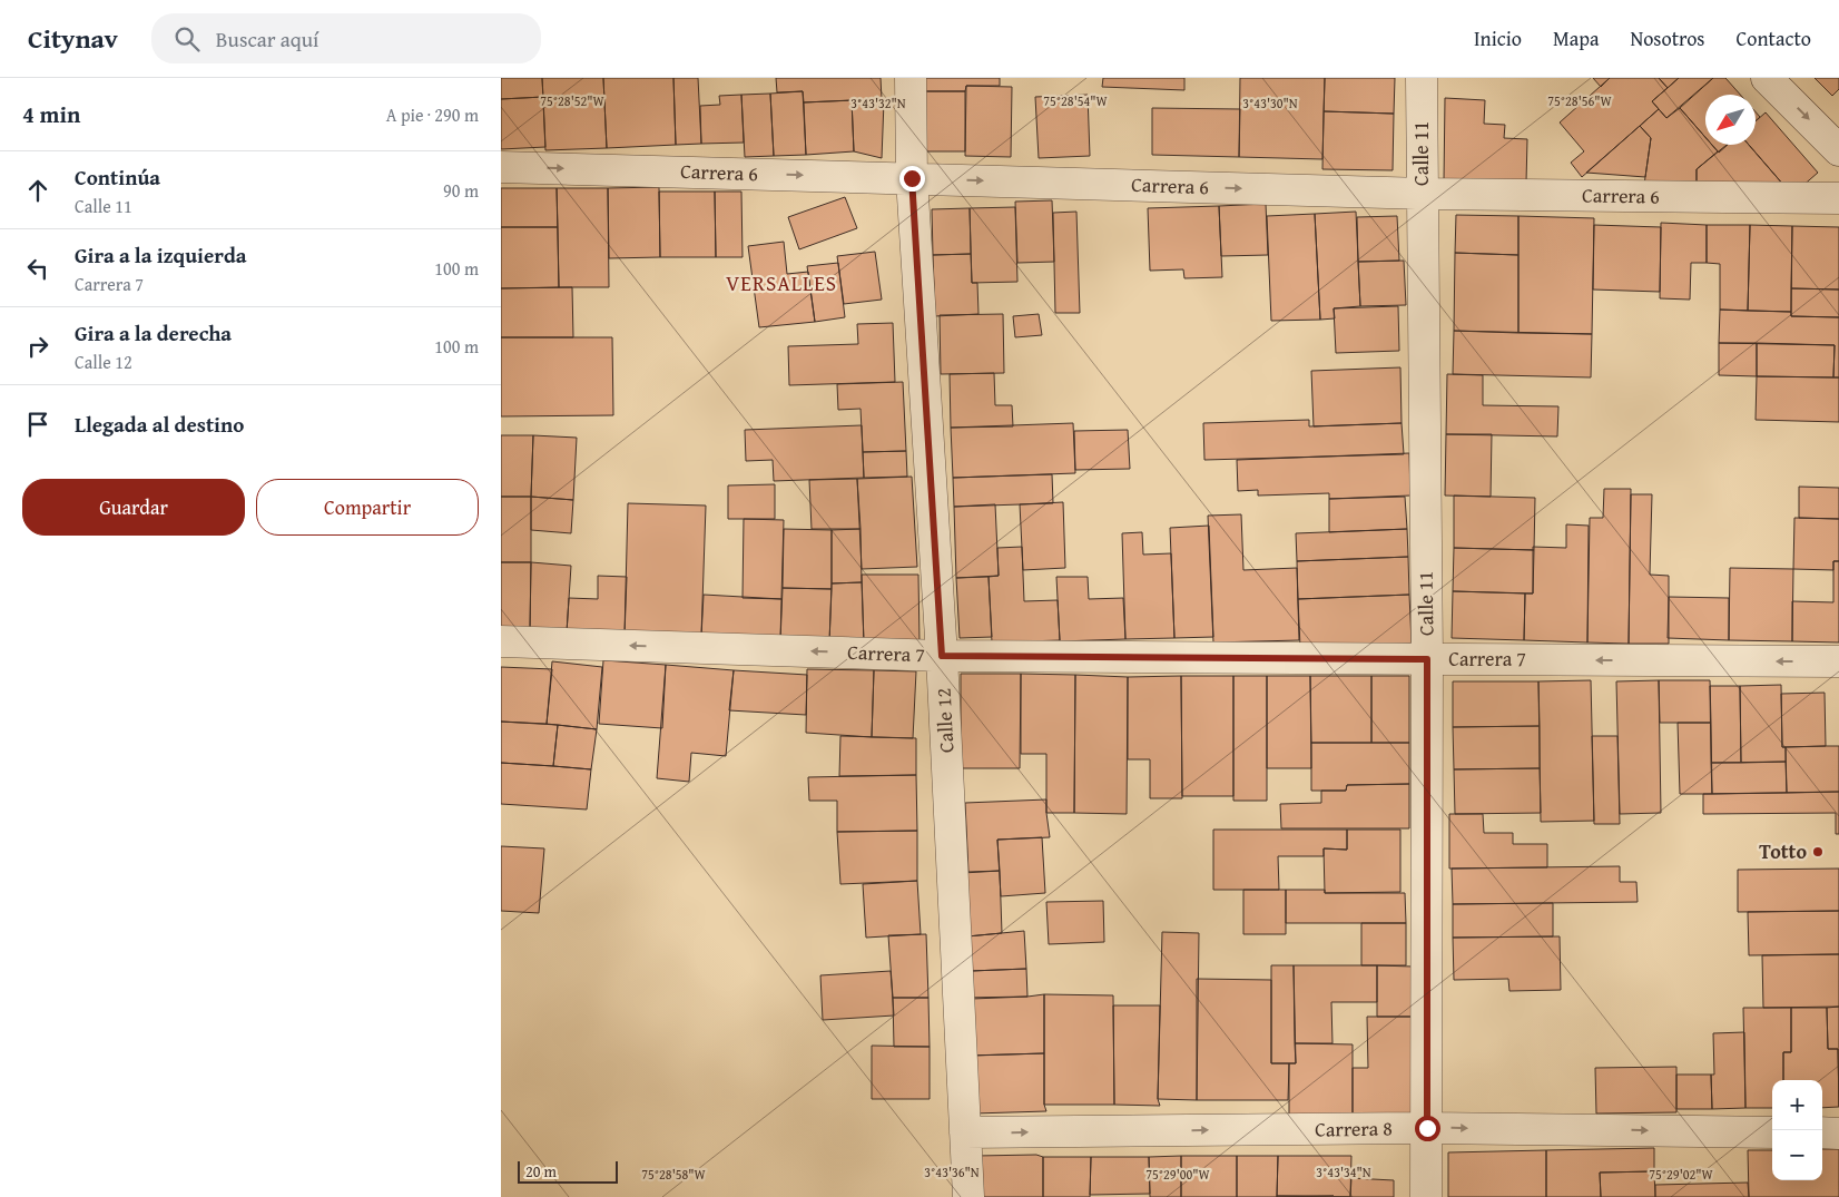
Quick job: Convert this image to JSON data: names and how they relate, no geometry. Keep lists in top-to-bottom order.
{
  "streets": {
    "street": [
      "Calle 11",
      "Carrera 6",
      "Carrera 7",
      "Calle 12",
      "Carrera 8"
    ]
  },
  "crossings": [
    ["Calle 11", "Carrera 6"],
    ["Calle 11", "Carrera 7"],
    ["Calle 11", "Carrera 8"],
    ["Carrera 6", "Calle 12"],
    ["Carrera 7", "Calle 12"],
    ["Calle 12", "Carrera 8"]
  ],
  "one_way": ["Carrera 6", "Carrera 7", "Carrera 8"],
  "districts": ["VERSALLES"],
  "places": ["Totto"],
  "scale_bar": "20 m",
  "north": "bottom left",
  "page": {
    "header": "Citynav",
    "search": "Buscar aquí",
    "nav": [
      "Inicio",
      "Mapa",
      "Nosotros",
      "Contacto"
    ],
    "heading": ["4 min", "A pie · 290 m"],
    "list": [
      ["Continúa", "Calle 11", "90 m"],
      ["Gira a la izquierda", "Carrera 7", "100 m"],
      ["Gira a la derecha", "Calle 12", "100 m"],
      "Llegada al destino"
    ],
    "buttons": ["Guardar", "Compartir"],
    "map_buttons": ["+", "−"],
    "scale": "20 m"
  },
  "coordinates": [
    "75°28'54\"W",
    "75°28'56\"W",
    "75°28'52\"W",
    "3°43'32\"N",
    "3°43'30\"N",
    "3°43'36\"N",
    "3°43'34\"N",
    "75°28'58\"W",
    "75°29'00\"W",
    "75°29'02\"W"
  ]
}
